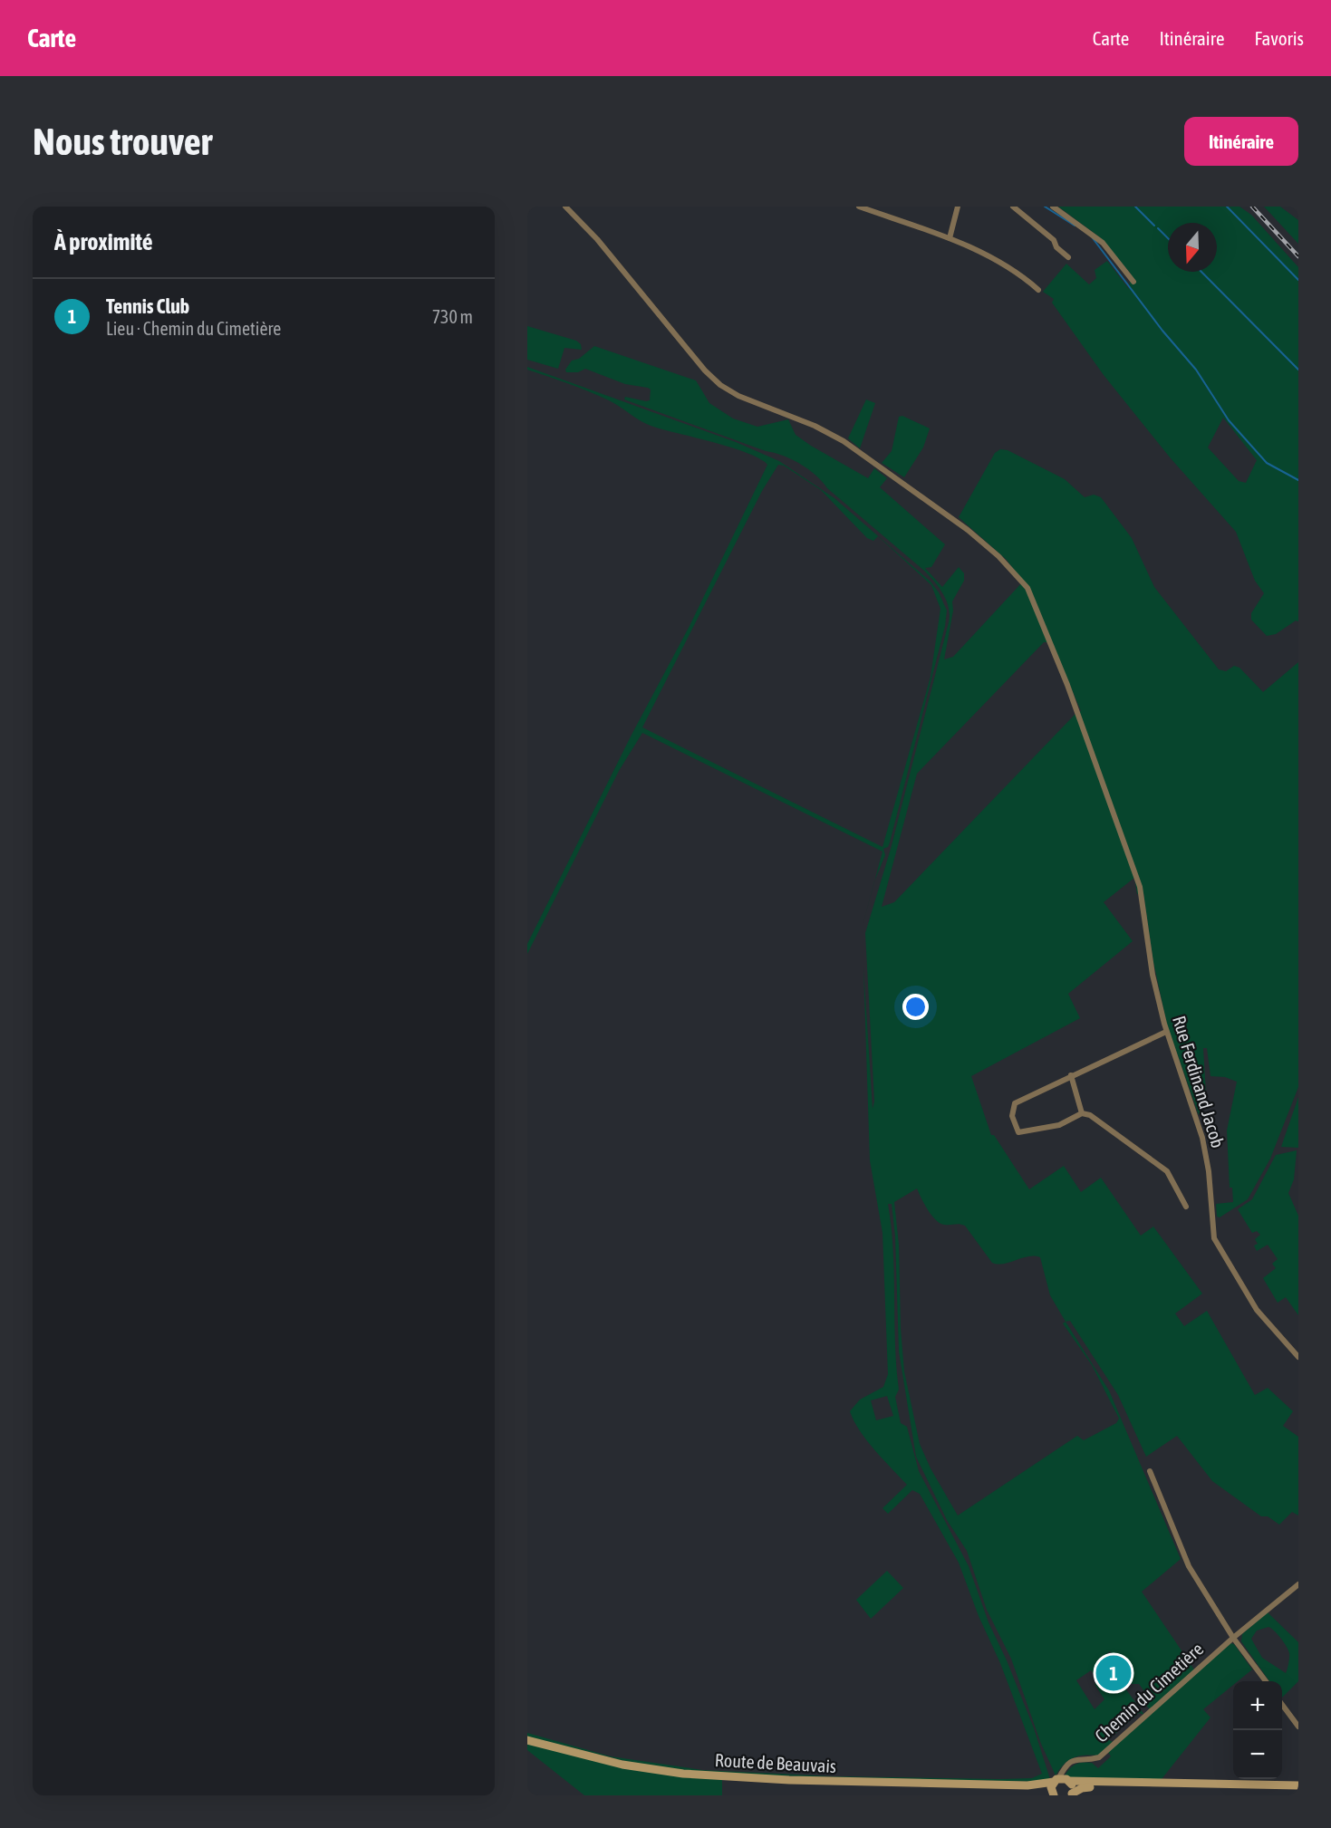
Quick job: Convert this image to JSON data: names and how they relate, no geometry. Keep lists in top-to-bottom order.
{
  "streets": {
    "main road": ["Route de Beauvais"],
    "street": ["Rue Ferdinand Jacob", "Chemin du Cimetière"]
  },
  "crossings": [
    ["Chemin du Cimetière", "Route de Beauvais"]
  ],
  "north": "bottom",
  "page": {
    "header": "Carte",
    "nav": ["Carte", "Itinéraire", "Favoris"],
    "buttons": "Itinéraire",
    "title": "Nous trouver",
    "heading": "À proximité",
    "list": [
      {
        "mark": "1",
        "name": "Tennis Club",
        "note": "Lieu · Chemin du Cimetière",
        "value": "730 m"
      }
    ],
    "pins": "1",
    "map_buttons": ["+", "−"]
  }
}
